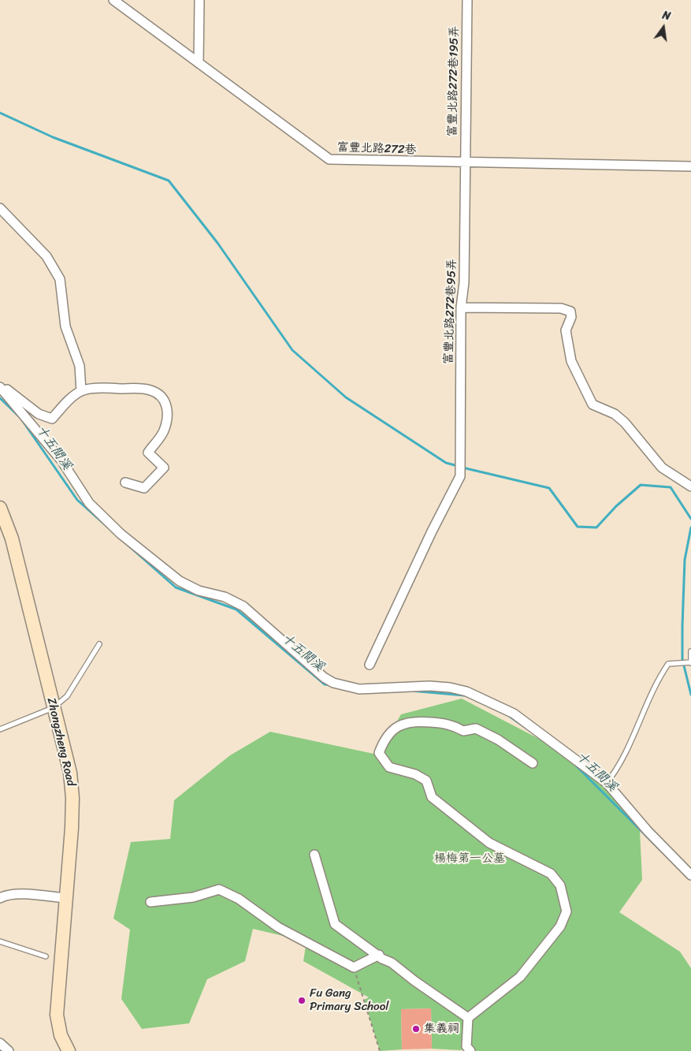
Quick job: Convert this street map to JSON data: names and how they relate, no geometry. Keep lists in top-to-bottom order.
{
  "streets": {
    "street": [
      "富豐北路272巷195弄",
      "富豐北路272巷",
      "富豐北路272巷95弄",
      "Zhongzheng Road"
    ]
  },
  "crossings": [
    ["富豐北路272巷195弄", "富豐北路272巷"],
    ["富豐北路272巷195弄", "富豐北路272巷95弄"],
    ["富豐北路272巷", "富豐北路272巷95弄"]
  ],
  "water": ["十五間溪"],
  "parks": ["楊梅第一公墓"],
  "places": ["Fu Gang Primary School", "集義祠"],
  "north": "top"
}
